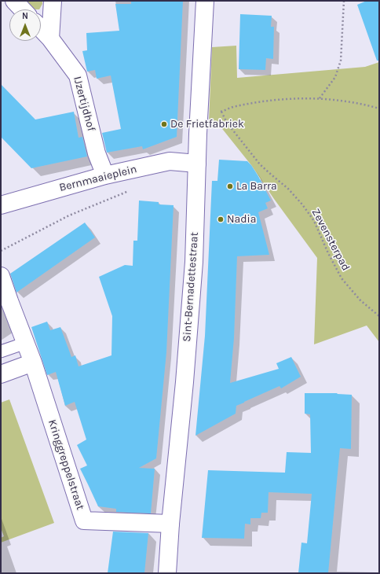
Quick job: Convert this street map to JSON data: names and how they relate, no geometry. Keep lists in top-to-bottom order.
{
  "streets": {
    "street": [
      "IJzertijdhof",
      "Bernmaaieplein",
      "Sint-Bernadettestraat",
      "Kringgreppelstraat"
    ],
    "path": ["Zevensterpad"]
  },
  "crossings": [
    ["IJzertijdhof", "Bernmaaieplein"],
    ["Bernmaaieplein", "Sint-Bernadettestraat"],
    ["Sint-Bernadettestraat", "Kringgreppelstraat"]
  ],
  "places": ["De Frietfabriek", "La Barra", "Nadia"],
  "north": "top"
}
